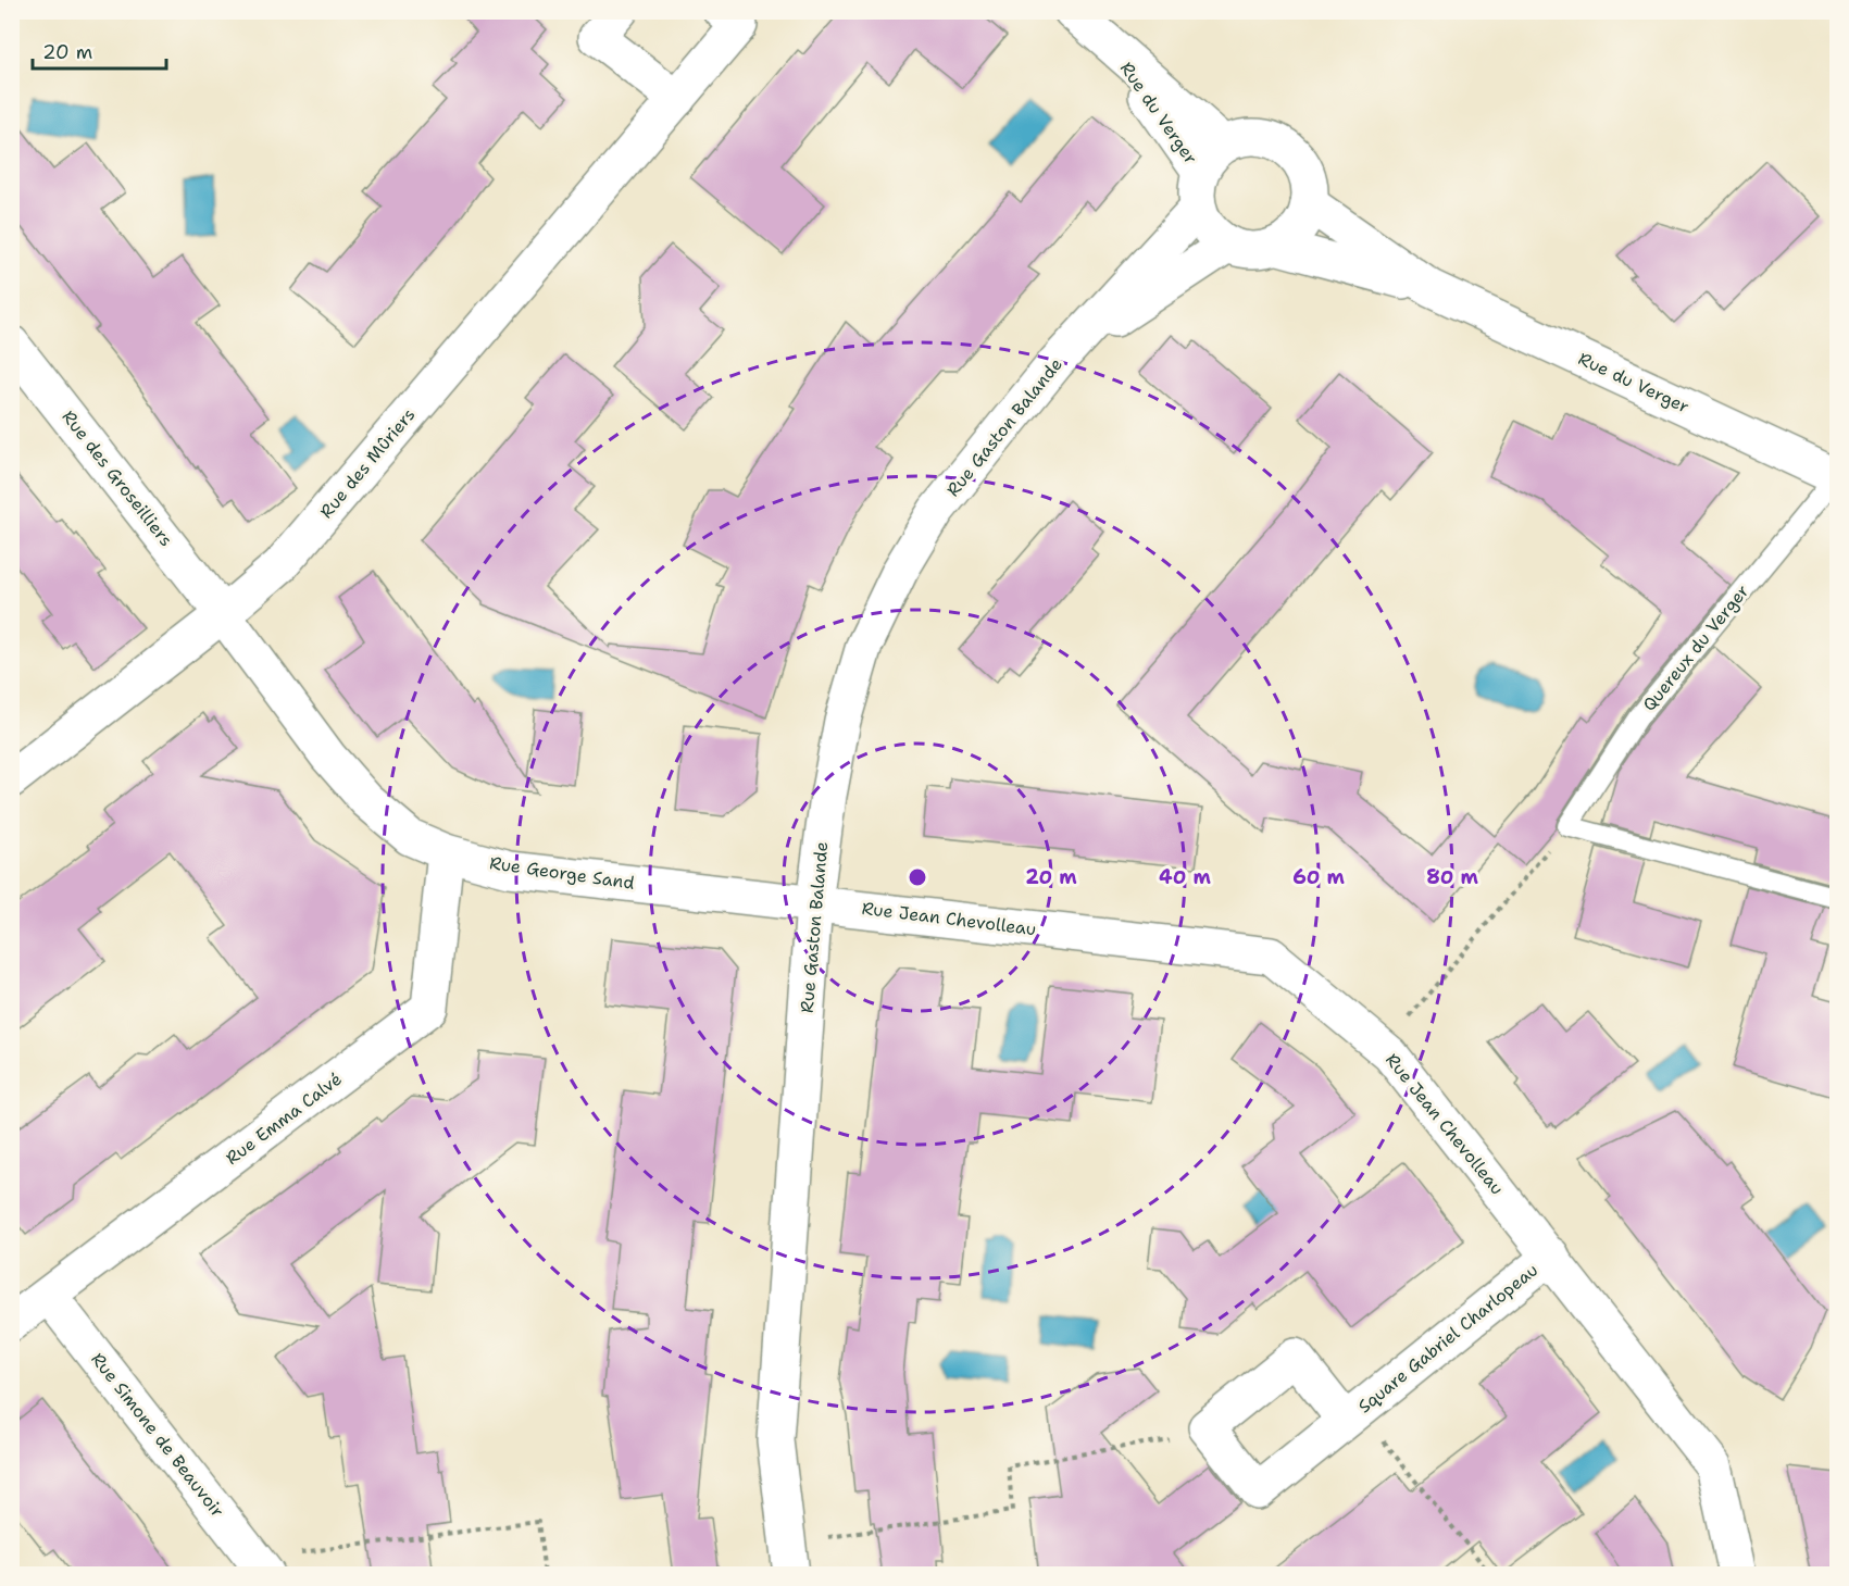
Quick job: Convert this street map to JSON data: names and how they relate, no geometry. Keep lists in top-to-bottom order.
{
  "streets": {
    "street": [
      "Rue du Verger",
      "Rue Gaston Balande",
      "Rue des Mûriers",
      "Rue des Groseilliers",
      "Rue George Sand",
      "Rue Jean Chevolleau",
      "Rue Emma Calvé",
      "Square Gabriel Charlopeau",
      "Rue Simone de Beauvoir"
    ],
    "lane": ["Quereux du Verger"]
  },
  "crossings": [
    ["Rue du Verger", "Rue Gaston Balande"],
    ["Rue du Verger", "Quereux du Verger"],
    ["Rue Gaston Balande", "Rue George Sand"],
    ["Rue Gaston Balande", "Rue Jean Chevolleau"],
    ["Rue des Mûriers", "Rue des Groseilliers"],
    ["Rue des Mûriers", "Rue George Sand"],
    ["Rue des Groseilliers", "Rue George Sand"],
    ["Rue George Sand", "Rue Jean Chevolleau"],
    ["Rue George Sand", "Rue Emma Calvé"],
    ["Rue Jean Chevolleau", "Square Gabriel Charlopeau"],
    ["Rue Emma Calvé", "Rue Simone de Beauvoir"]
  ],
  "scale_bar": "20 m",
  "rings": [
    "20 m",
    "40 m",
    "60 m",
    "80 m"
  ]
}
